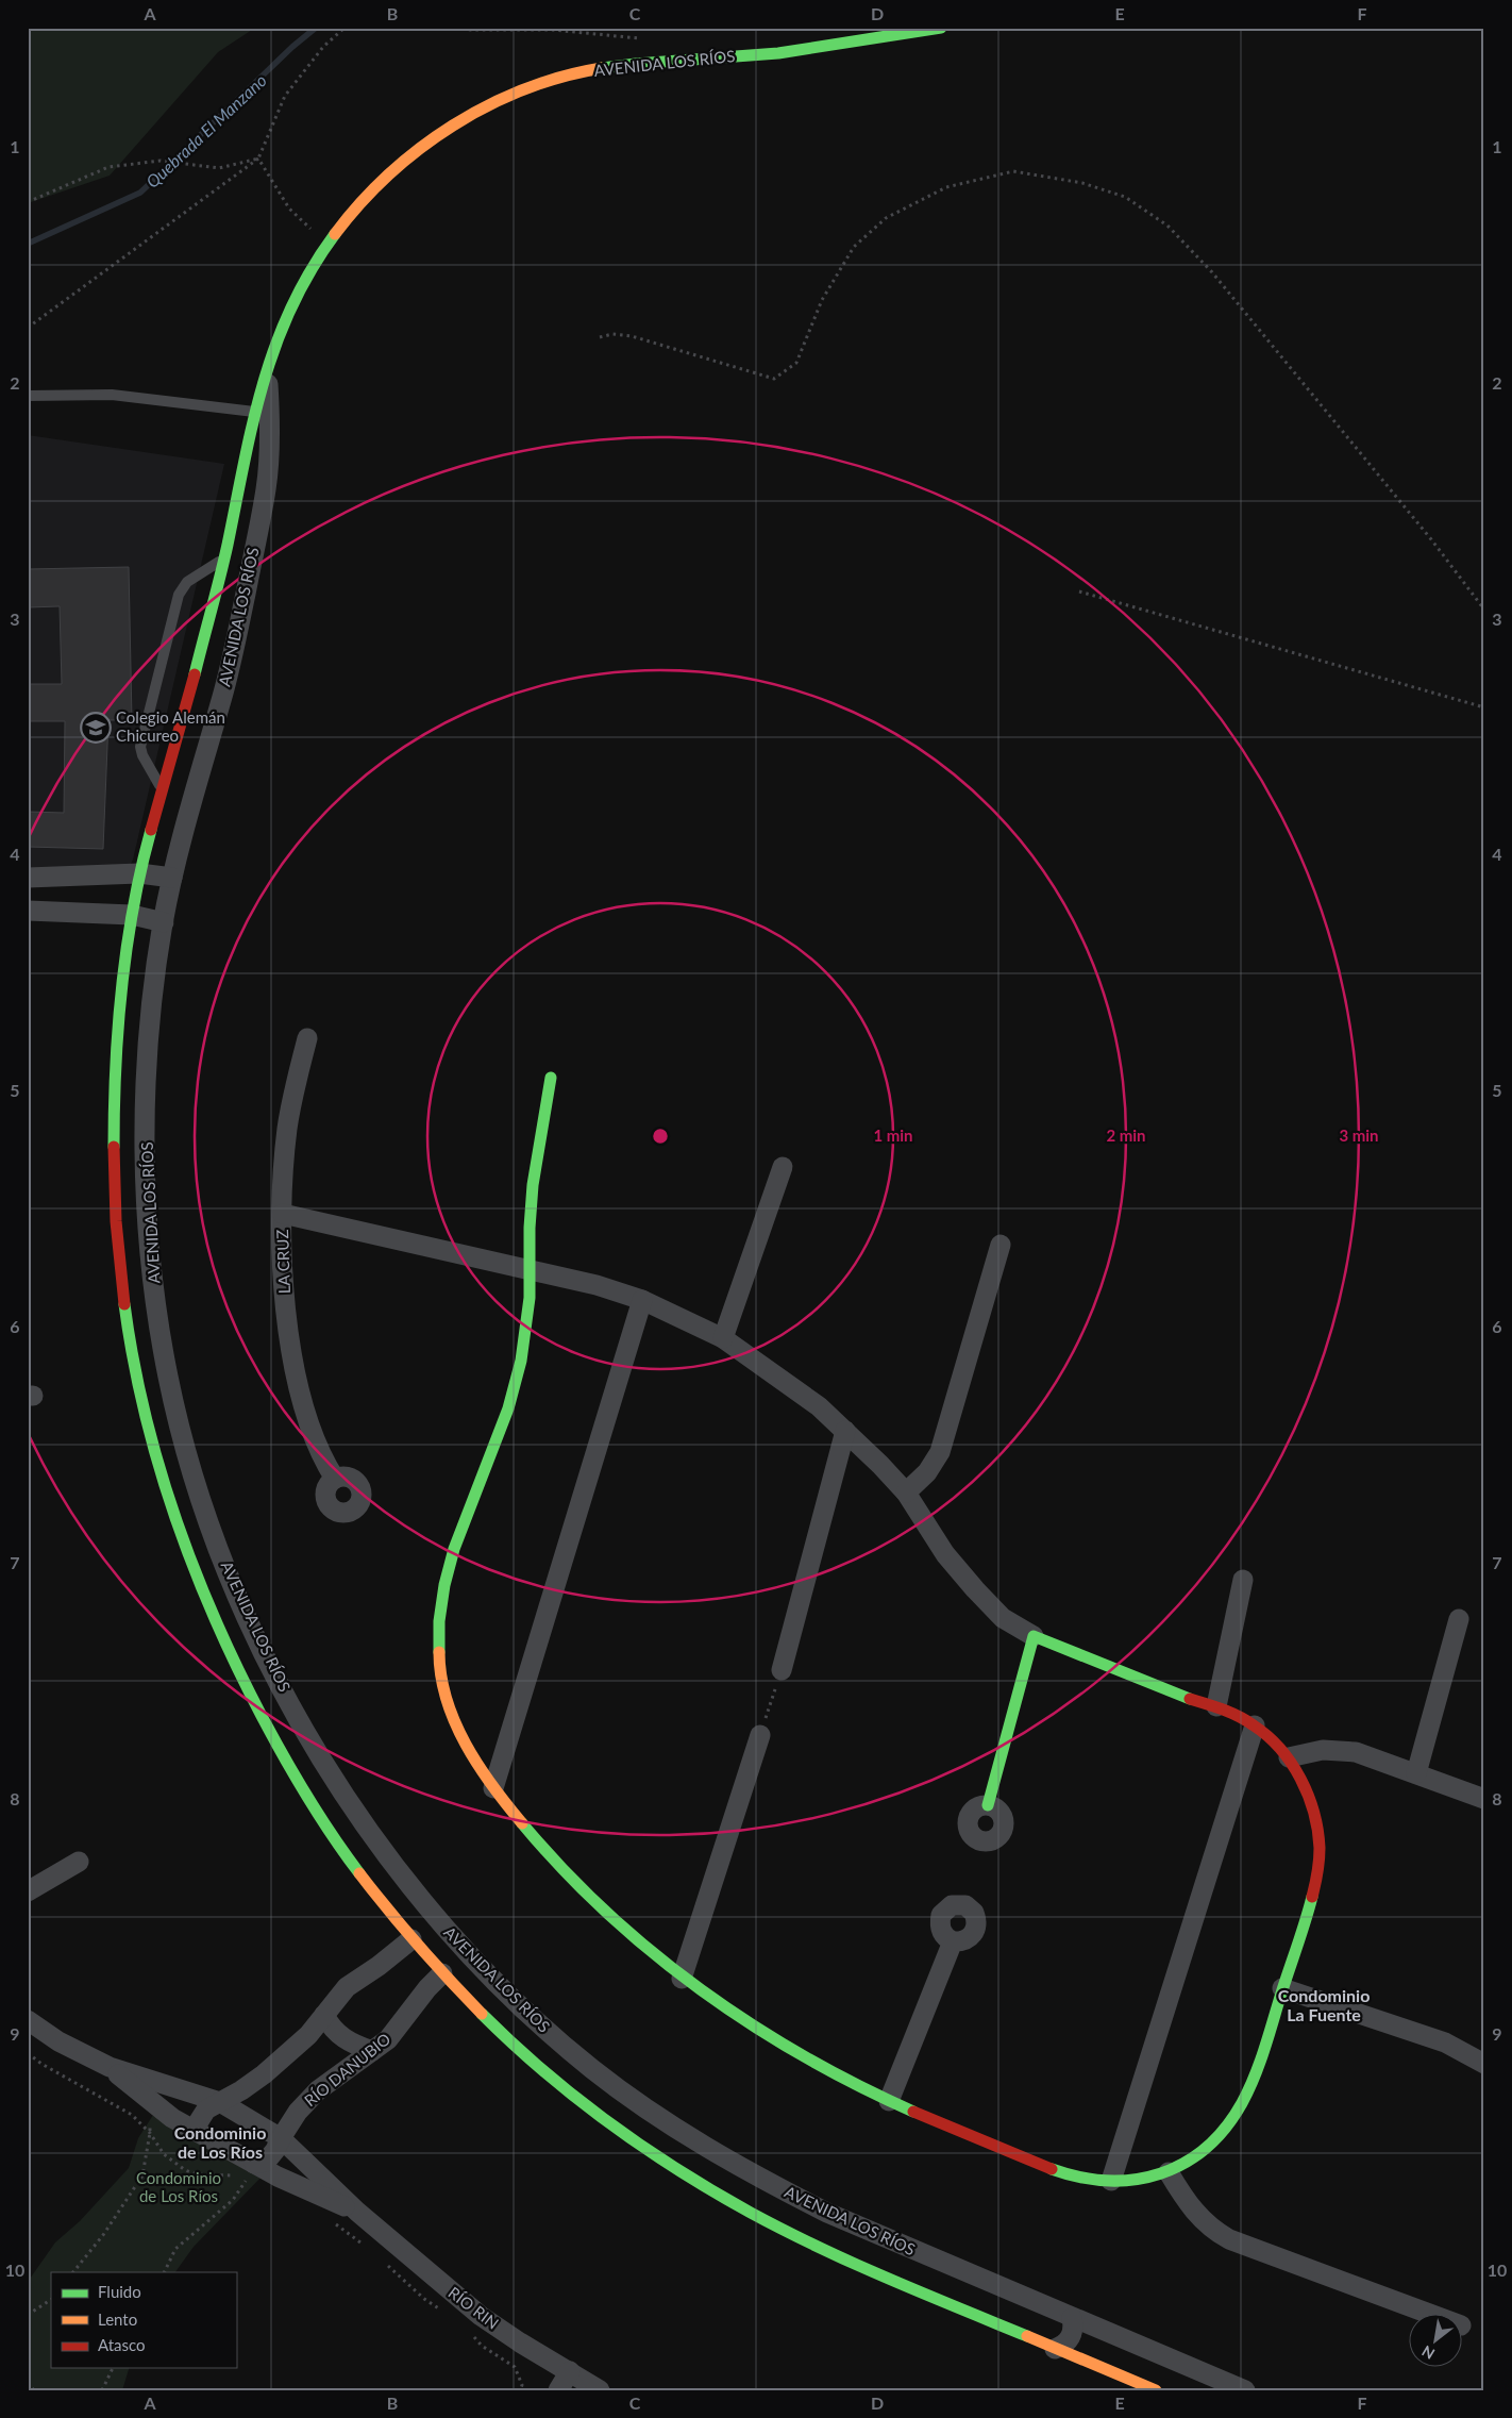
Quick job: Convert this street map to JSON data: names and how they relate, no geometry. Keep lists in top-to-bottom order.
{
  "streets": {
    "street": [
      "AVENIDA LOS RÍOS",
      "LA CRUZ",
      "RÍO DANUBIO",
      "RÍO RIN"
    ]
  },
  "crossings": [
    ["AVENIDA LOS RÍOS", "RÍO DANUBIO"],
    ["RÍO DANUBIO", "RÍO RIN"]
  ],
  "districts": ["Condominio La Fuente", "Condominio de Los Ríos"],
  "water": ["Quebrada El Manzano"],
  "parks": ["Condominio de Los Ríos"],
  "places": {
    "school or university": ["Colegio Alemán Chicureo"]
  },
  "legend": ["Fluido", "Lento", "Atasco"],
  "north": "bottom left",
  "grid": {
    "columns": [
      "A",
      "B",
      "C",
      "D",
      "E",
      "F"
    ],
    "rows": [
      "1",
      "2",
      "3",
      "4",
      "5",
      "6",
      "7",
      "8",
      "9",
      "10"
    ]
  },
  "rings": ["1 min", "2 min", "3 min"]
}
